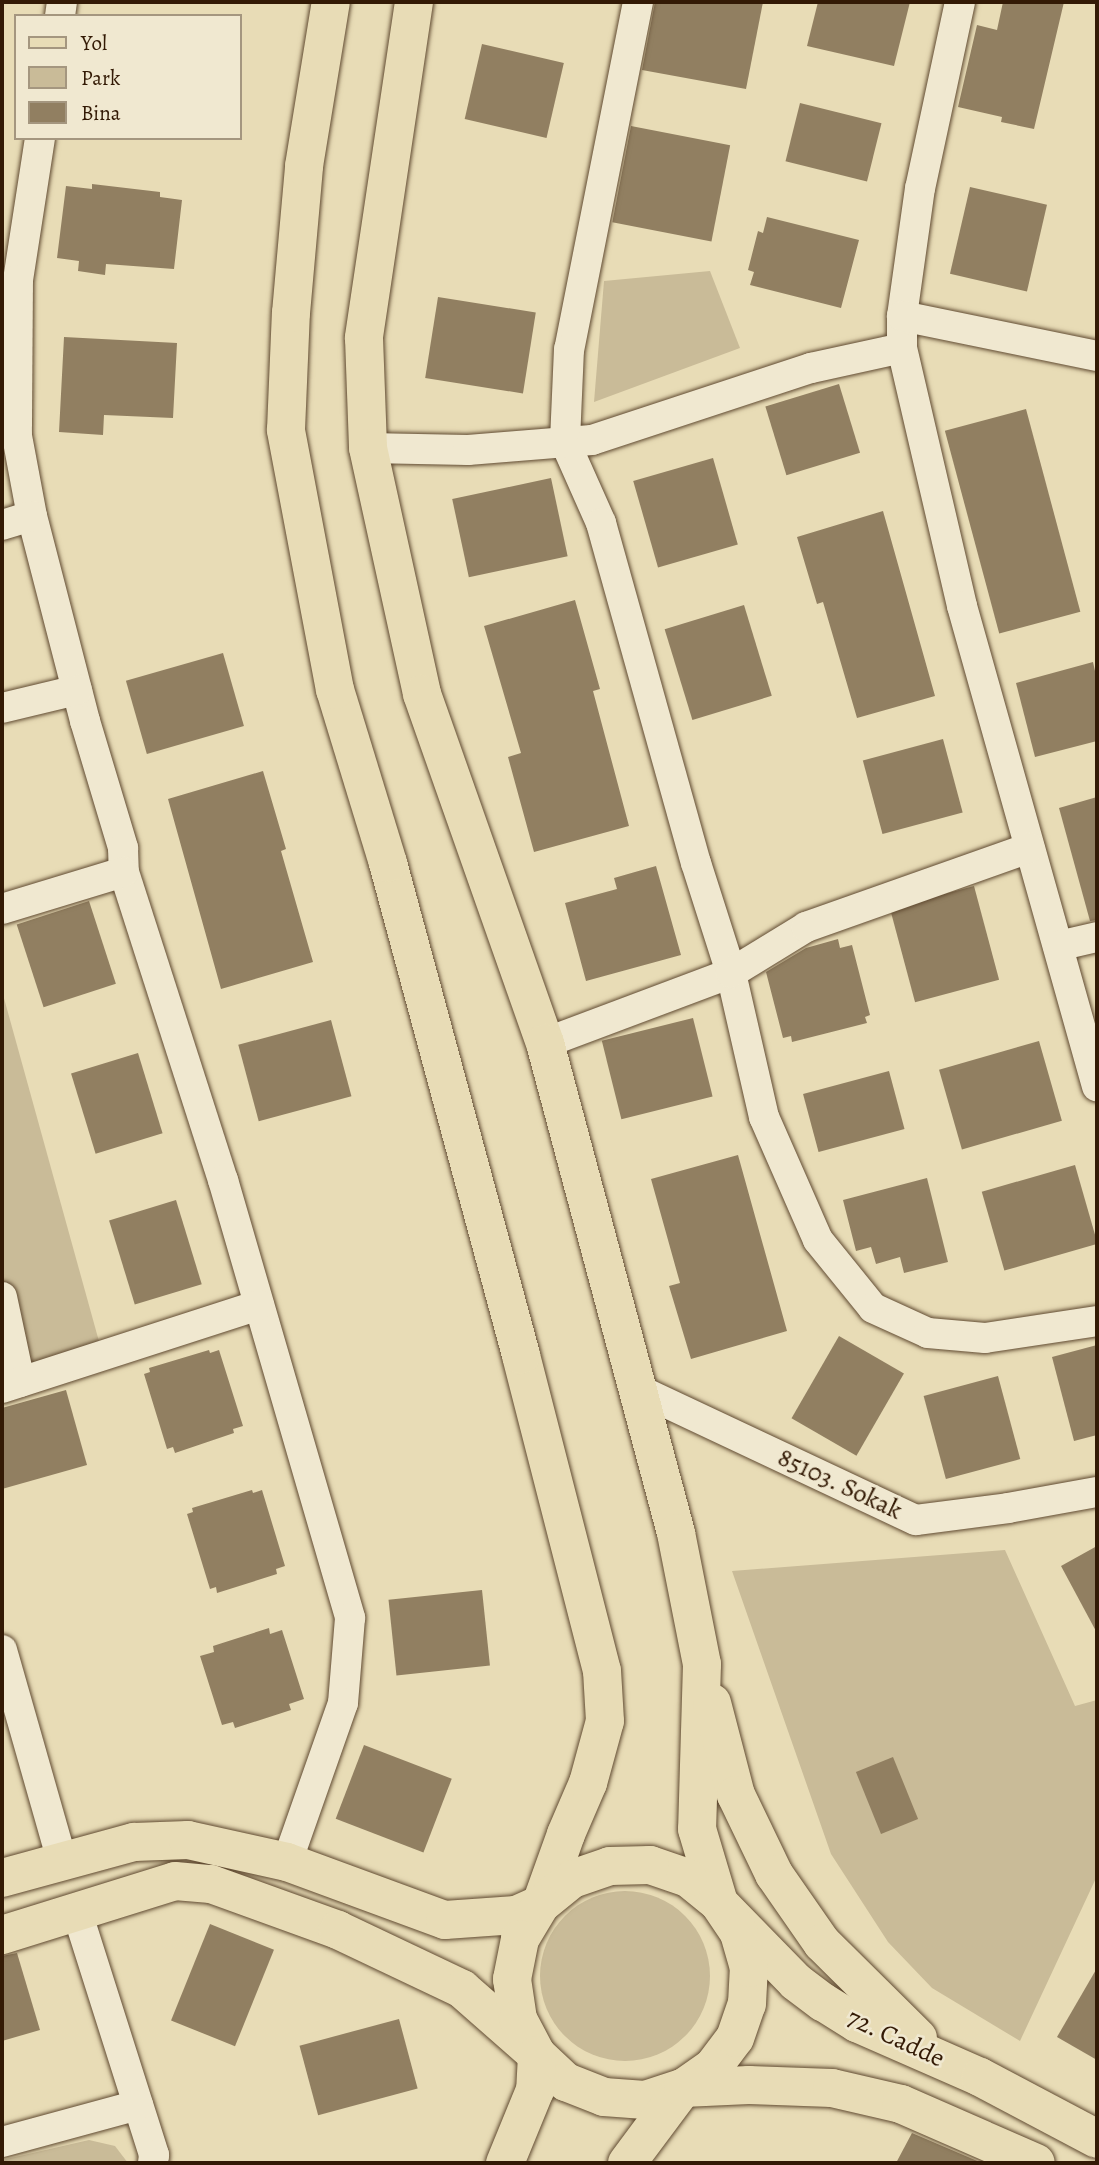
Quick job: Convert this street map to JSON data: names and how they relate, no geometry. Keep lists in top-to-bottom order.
{
  "streets": {
    "main road": ["72. Cadde"],
    "street": ["85103. Sokak"]
  },
  "legend": ["Yol", "Park", "Bina"]
}
